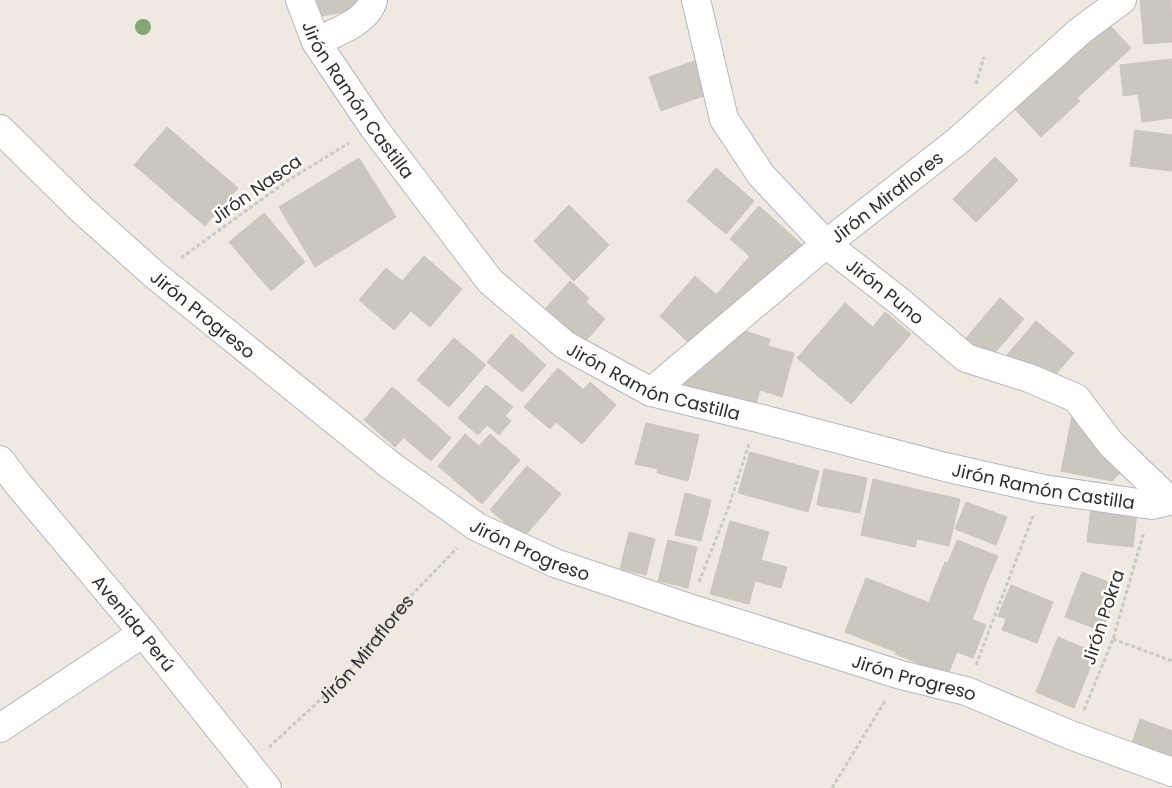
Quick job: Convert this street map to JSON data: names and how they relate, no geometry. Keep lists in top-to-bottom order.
{
  "streets": {
    "street": [
      "Jirón Ramón Castilla",
      "Jirón Miraflores",
      "Jirón Puno",
      "Jirón Progreso",
      "Avenida Perú"
    ],
    "path": ["Jirón Nasca", "Jirón Pokra"]
  },
  "crossings": [
    ["Jirón Ramón Castilla", "Jirón Nasca"],
    ["Jirón Ramón Castilla", "Jirón Miraflores"],
    ["Jirón Ramón Castilla", "Jirón Puno"],
    ["Jirón Ramón Castilla", "Jirón Pokra"],
    ["Jirón Nasca", "Jirón Progreso"],
    ["Jirón Miraflores", "Jirón Puno"],
    ["Jirón Miraflores", "Jirón Progreso"],
    ["Jirón Miraflores", "Avenida Perú"],
    ["Jirón Puno", "Jirón Pokra"],
    ["Jirón Progreso", "Jirón Pokra"]
  ]
}
